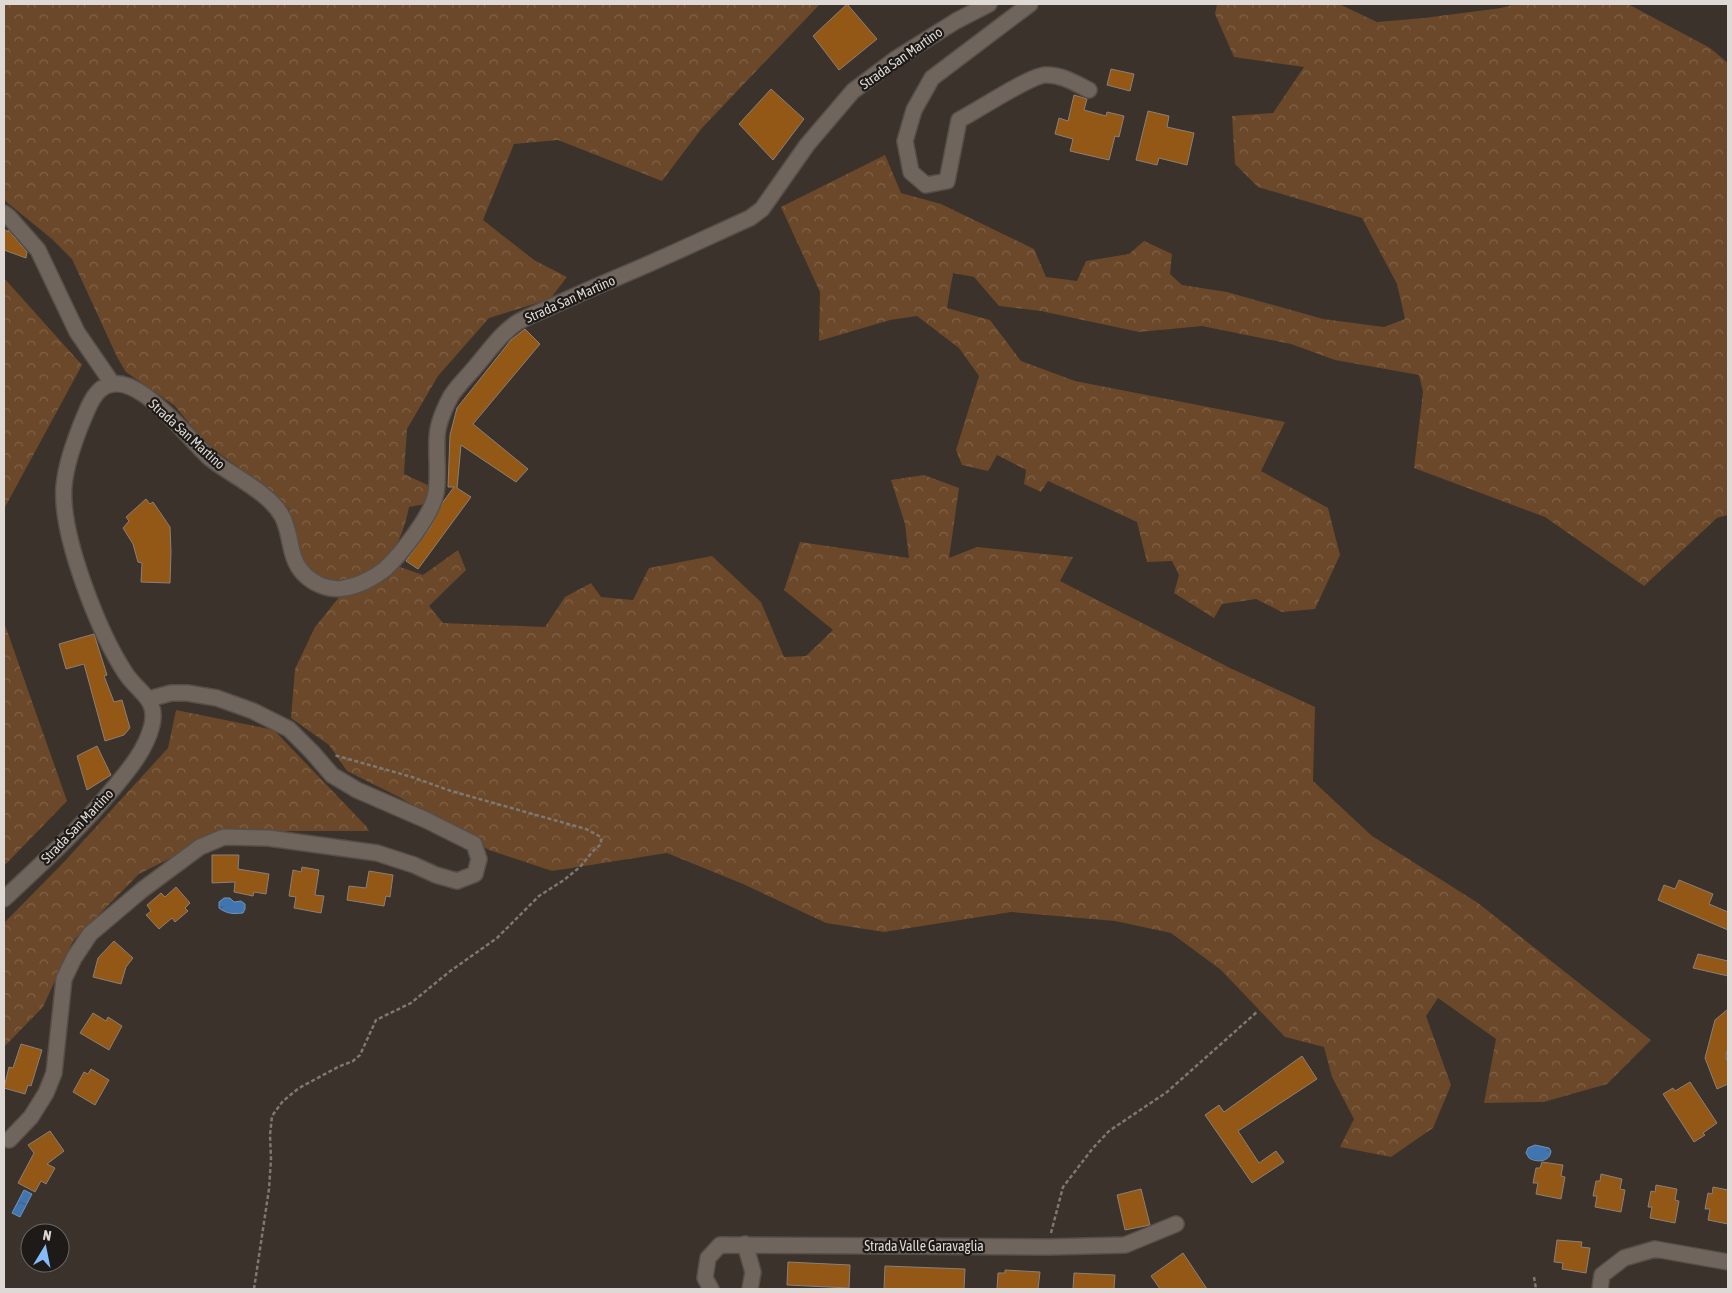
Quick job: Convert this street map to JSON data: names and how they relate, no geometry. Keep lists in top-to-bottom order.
{
  "streets": {
    "street": ["Strada San Martino", "Strada Valle Garavaglia"]
  },
  "north": "top"
}
